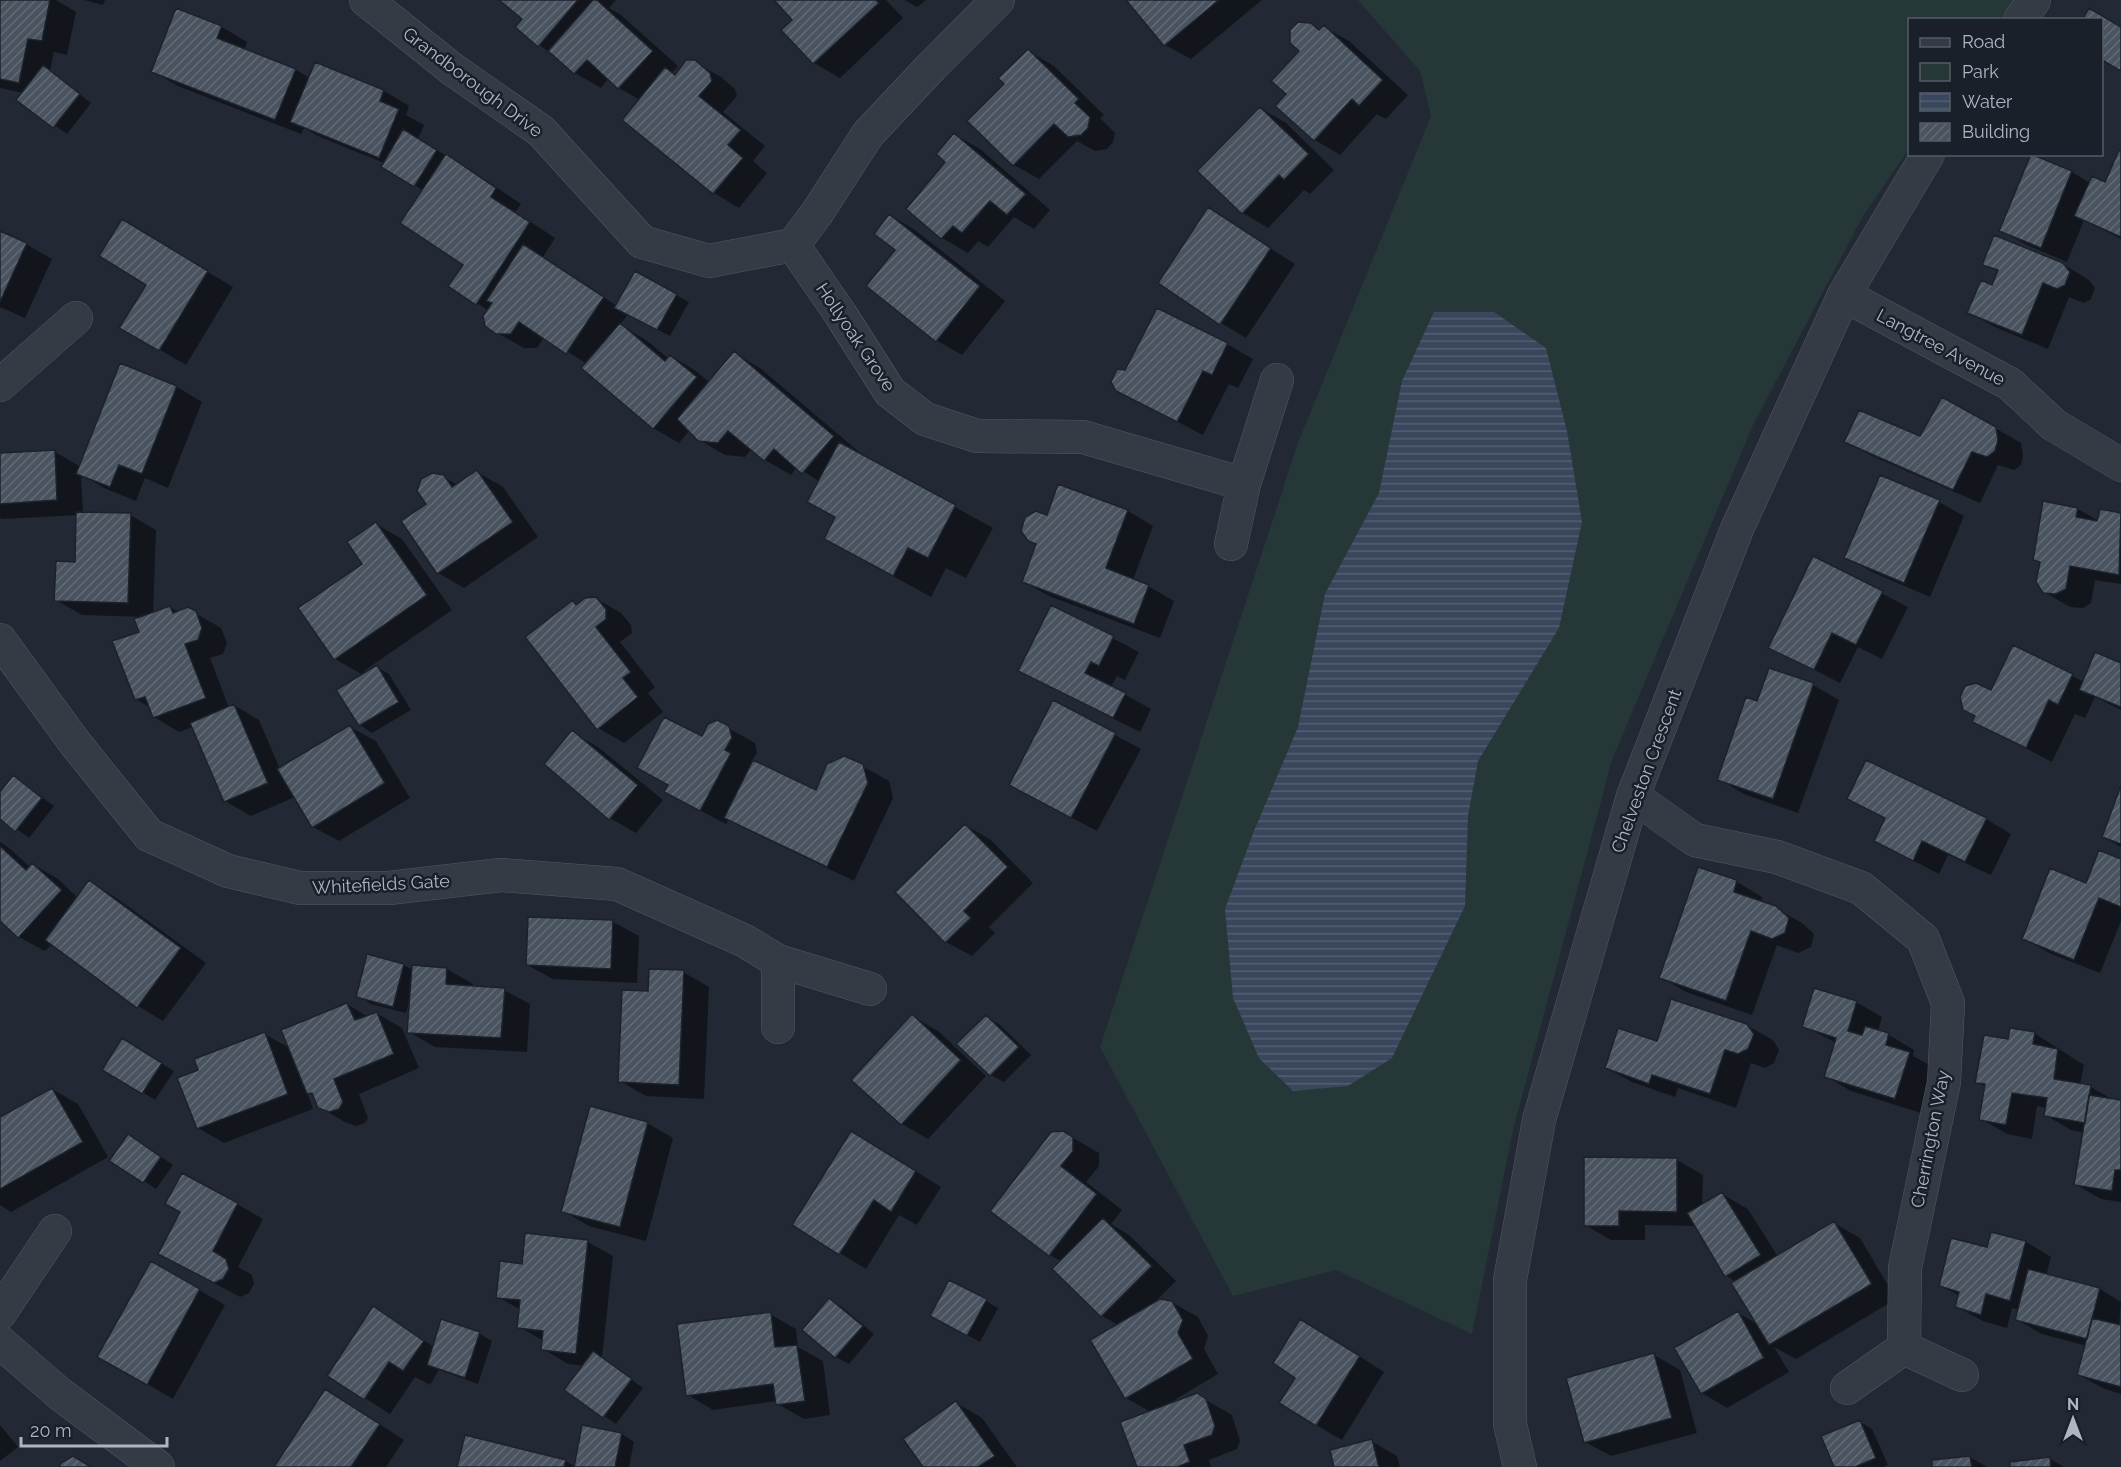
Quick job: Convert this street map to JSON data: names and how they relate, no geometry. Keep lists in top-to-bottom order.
{
  "streets": {
    "street": [
      "Grandborough Drive",
      "Hollyoak Grove",
      "Langtree Avenue",
      "Chelveston Crescent",
      "Whitefields Gate",
      "Cherrington Way"
    ]
  },
  "crossings": [
    ["Grandborough Drive", "Hollyoak Grove"],
    ["Langtree Avenue", "Chelveston Crescent"],
    ["Chelveston Crescent", "Cherrington Way"]
  ],
  "legend": [
    "Road",
    "Park",
    "Water",
    "Building"
  ],
  "scale_bar": "20 m",
  "north": "top"
}
